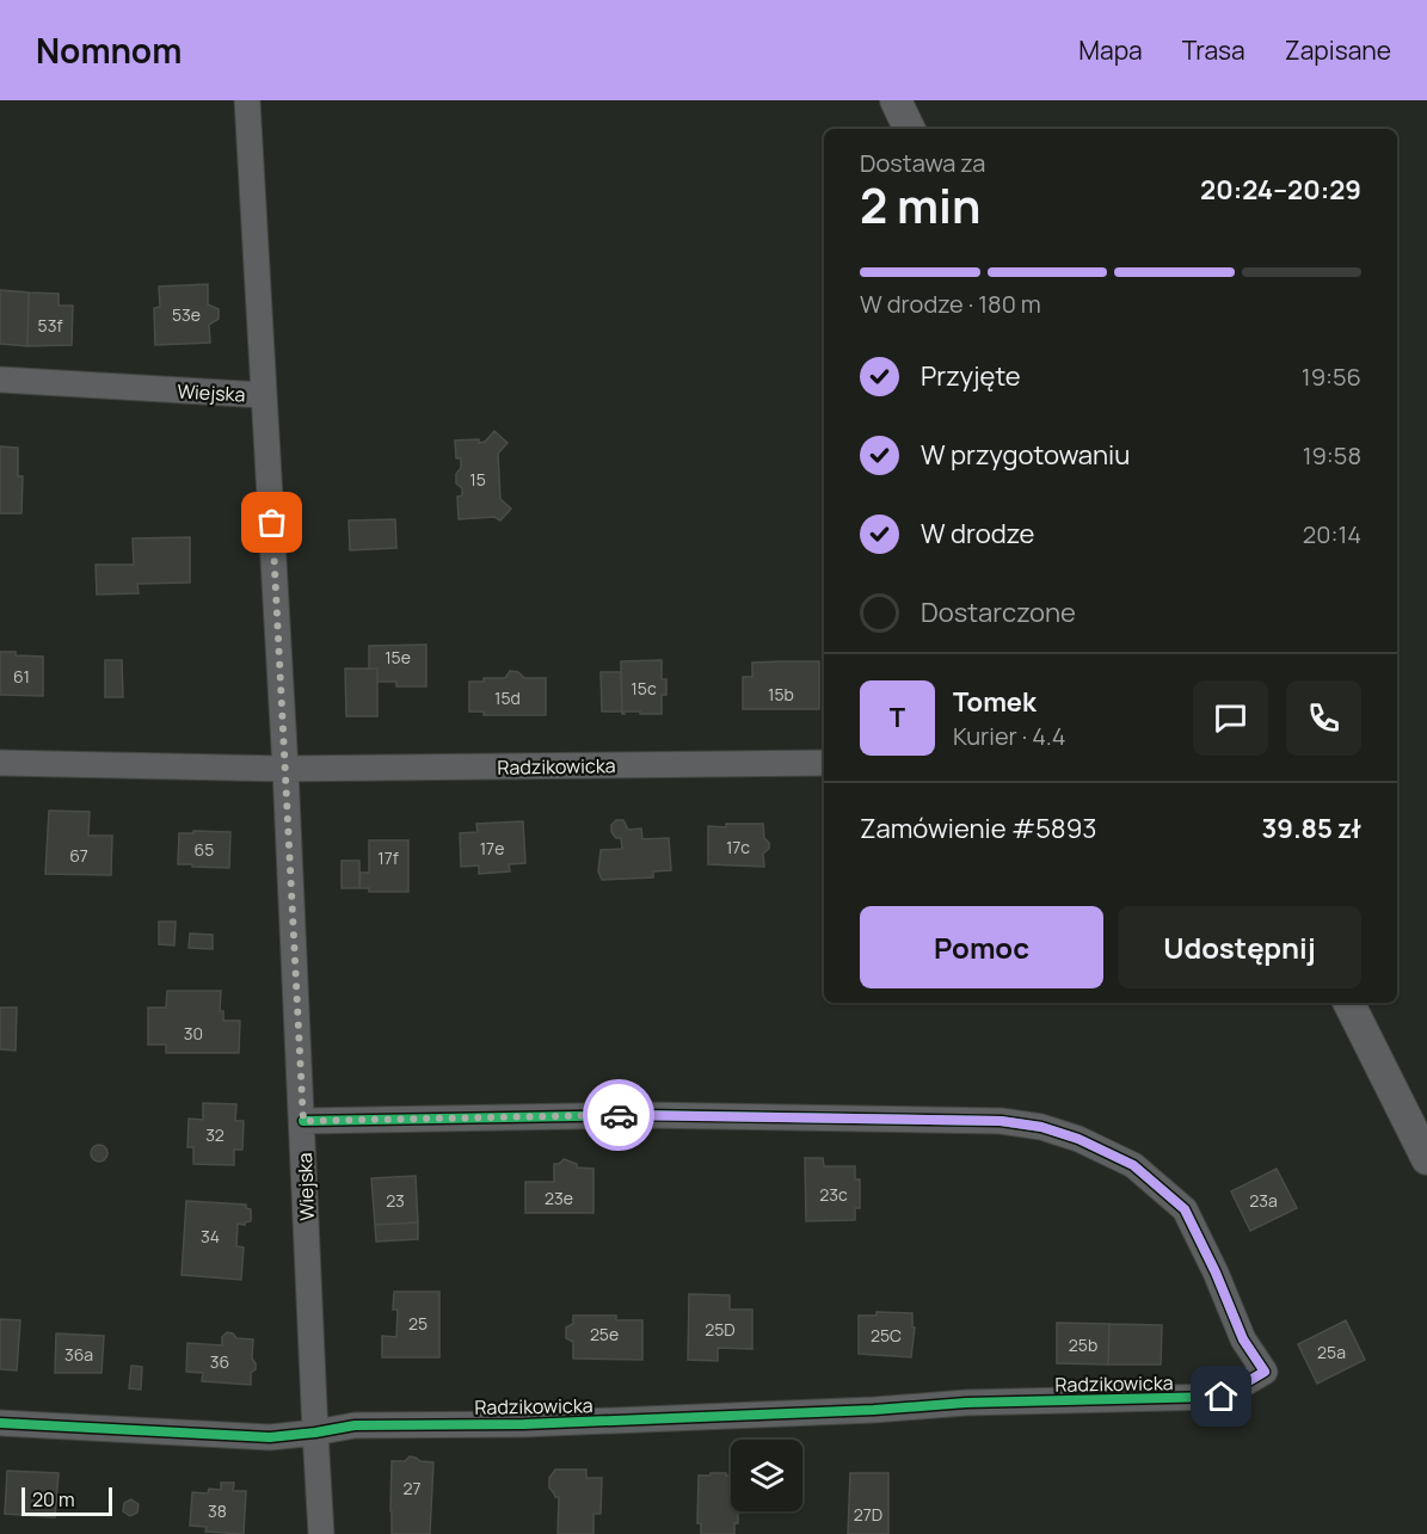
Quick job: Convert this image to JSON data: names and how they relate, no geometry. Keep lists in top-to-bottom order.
{
  "streets": {
    "street": ["Wiejska", "Radzikowicka"]
  },
  "crossings": [
    ["Wiejska", "Radzikowicka"]
  ],
  "house_numbers": [
    "53e",
    "53f",
    "15",
    "15e",
    "61",
    "15c",
    "15b",
    "15d",
    "17c",
    "17e",
    "65",
    "67",
    "17f",
    "30",
    "32",
    "23c",
    "23e",
    "23",
    "23a",
    "34",
    "25",
    "25D",
    "25e",
    "25C",
    "25b",
    "25a",
    "36a",
    "36",
    "27",
    "38",
    "27D"
  ],
  "scale_bar": "20 m",
  "page": {
    "header": "Nomnom",
    "nav": ["Mapa", "Trasa", "Zapisane"],
    "heading": ["2 min", "Dostawa za", "20:24–20:29"],
    "panel": [
      "Tomek",
      "Kurier · 4.4",
      "Zamówienie #5893",
      "39.85 zł"
    ],
    "bar": "W drodze · 180 m",
    "list": [
      ["Przyjęte", "19:56"],
      ["W przygotowaniu", "19:58"],
      ["W drodze", "20:14"],
      "Dostarczone"
    ],
    "round": "T",
    "buttons": ["Pomoc", "Udostępnij"],
    "scale": "20 m"
  }
}
